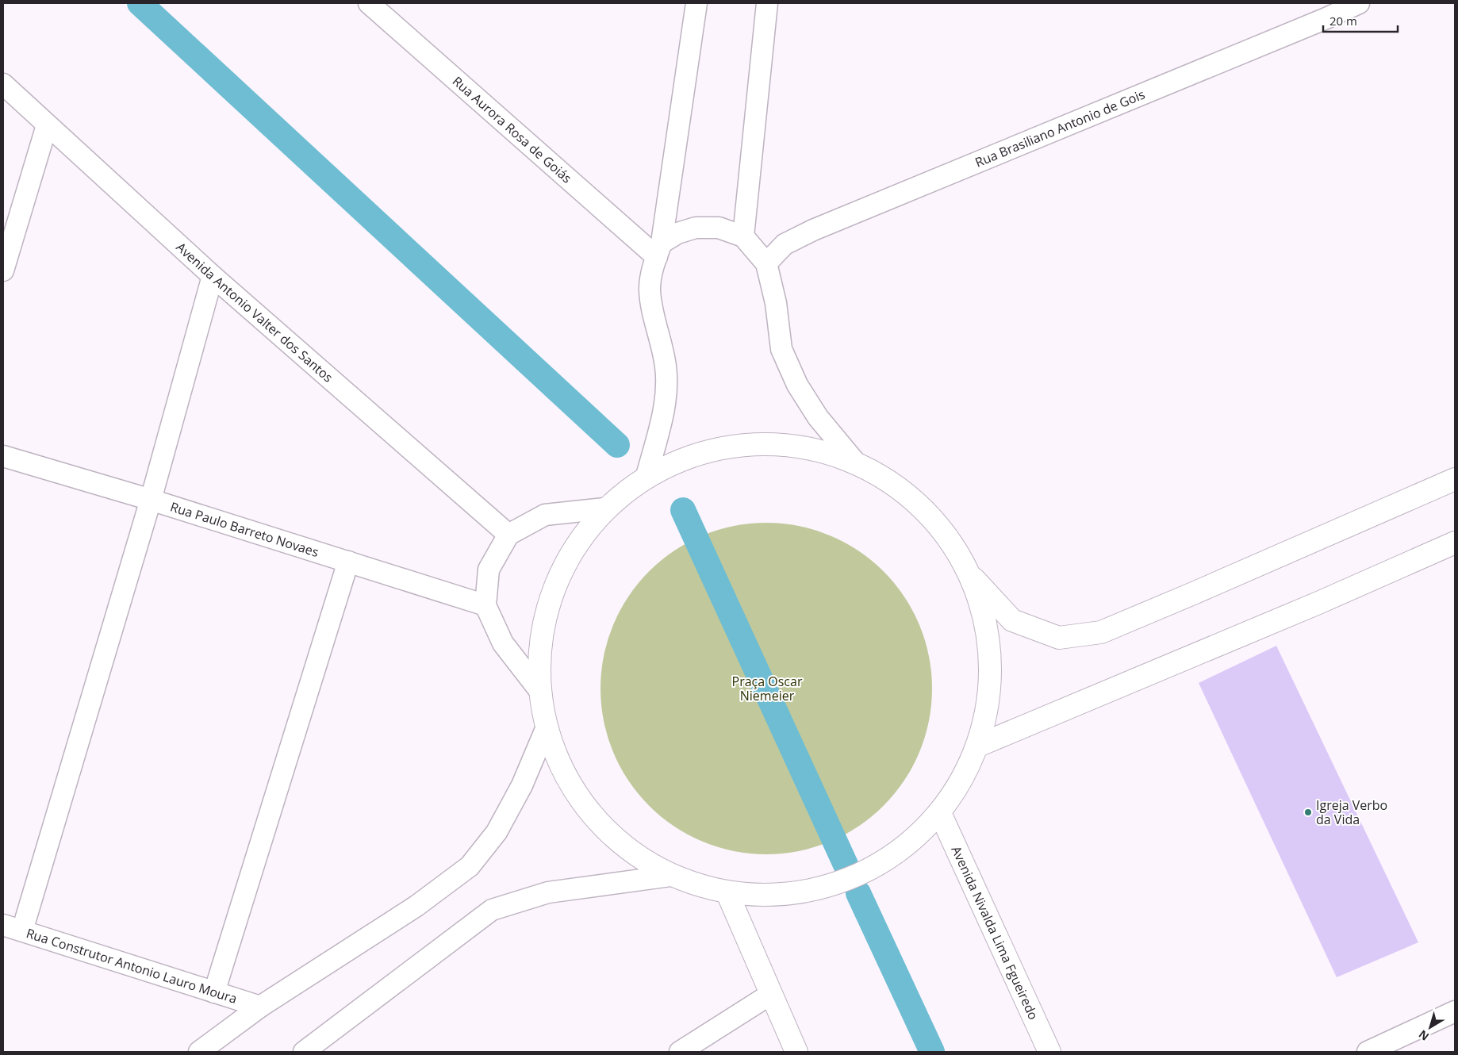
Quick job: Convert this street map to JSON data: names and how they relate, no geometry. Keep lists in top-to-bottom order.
{
  "streets": {
    "street": [
      "Rua Brasiliano Antonio de Gois",
      "Rua Aurora Rosa de Goiás",
      "Avenida Antonio Valter dos Santos",
      "Rua Paulo Barreto Novaes",
      "Avenida Nivalda Lima Fgueiredo",
      "Rua Construtor Antonio Lauro Moura"
    ]
  },
  "parks": ["Praça Oscar Niemeier"],
  "places": ["Igreja Verbo da Vida"],
  "scale_bar": "20 m",
  "north": "bottom left"
}
